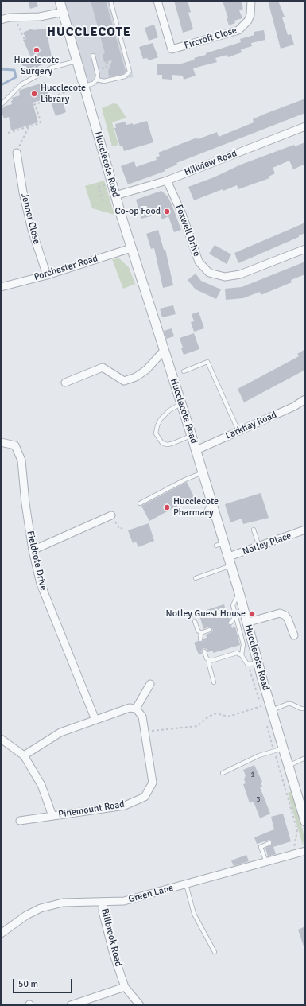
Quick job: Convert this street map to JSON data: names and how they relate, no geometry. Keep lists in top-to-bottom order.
{
  "streets": {
    "street": [
      "Fircroft Close",
      "Hillview Road",
      "Hucclecote Road",
      "Jenner Close",
      "Foxwell Drive",
      "Porchester Road",
      "Larkhay Road",
      "Notley Place",
      "Fieldcote Drive",
      "Pinemount Road",
      "Green Lane",
      "Billbrook Road"
    ]
  },
  "crossings": [
    ["Hillview Road", "Hucclecote Road"],
    ["Hillview Road", "Foxwell Drive"],
    ["Hucclecote Road", "Porchester Road"],
    ["Hucclecote Road", "Larkhay Road"],
    ["Hucclecote Road", "Notley Place"],
    ["Jenner Close", "Porchester Road"],
    ["Green Lane", "Billbrook Road"]
  ],
  "districts": ["HUCCLECOTE"],
  "places": [
    "Hucclecote Surgery",
    "Hucclecote Library",
    "Co-op Food",
    "Hucclecote Pharmacy",
    "Notley Guest House"
  ],
  "house_numbers": ["1", "3"],
  "scale_bar": "50 m"
}
